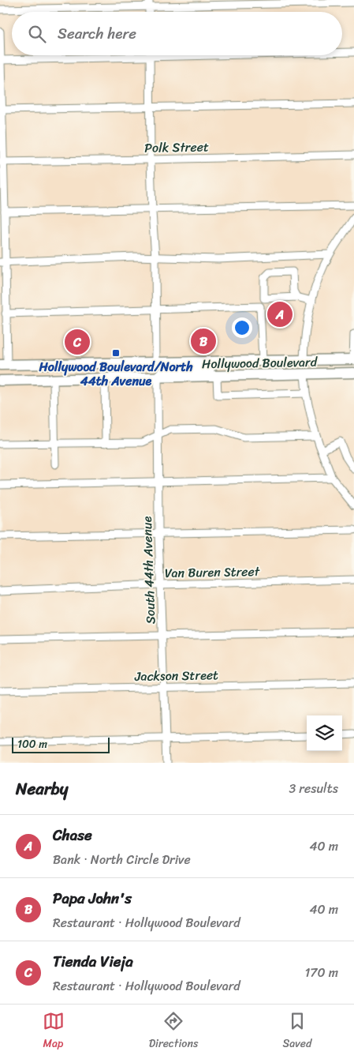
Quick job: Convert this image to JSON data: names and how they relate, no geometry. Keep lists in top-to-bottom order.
{
  "streets": {
    "highway": ["Hollywood Boulevard"],
    "street": [
      "Polk Street",
      "South 44th Avenue",
      "Van Buren Street",
      "Jackson Street"
    ]
  },
  "crossings": [
    ["Hollywood Boulevard", "South 44th Avenue"],
    ["South 44th Avenue", "Van Buren Street"],
    ["South 44th Avenue", "Jackson Street"]
  ],
  "places": {
    "transit": ["Hollywood Boulevard/North 44th Avenue"]
  },
  "scale_bar": "100 m",
  "page": {
    "search": "Search here",
    "pins": ["A", "B", "C"],
    "scale": "100 m",
    "heading": ["Nearby", "3 results"],
    "list": [
      {
        "mark": "A",
        "name": "Chase",
        "note": "Bank · North Circle Drive",
        "value": "40 m"
      },
      {
        "mark": "B",
        "name": "Papa John's",
        "note": "Restaurant · Hollywood Boulevard",
        "value": "40 m"
      },
      {
        "mark": "C",
        "name": "Tienda Vieja",
        "note": "Restaurant · Hollywood Boulevard",
        "value": "170 m"
      }
    ],
    "nav": ["Map", "Directions", "Saved"]
  }
}
